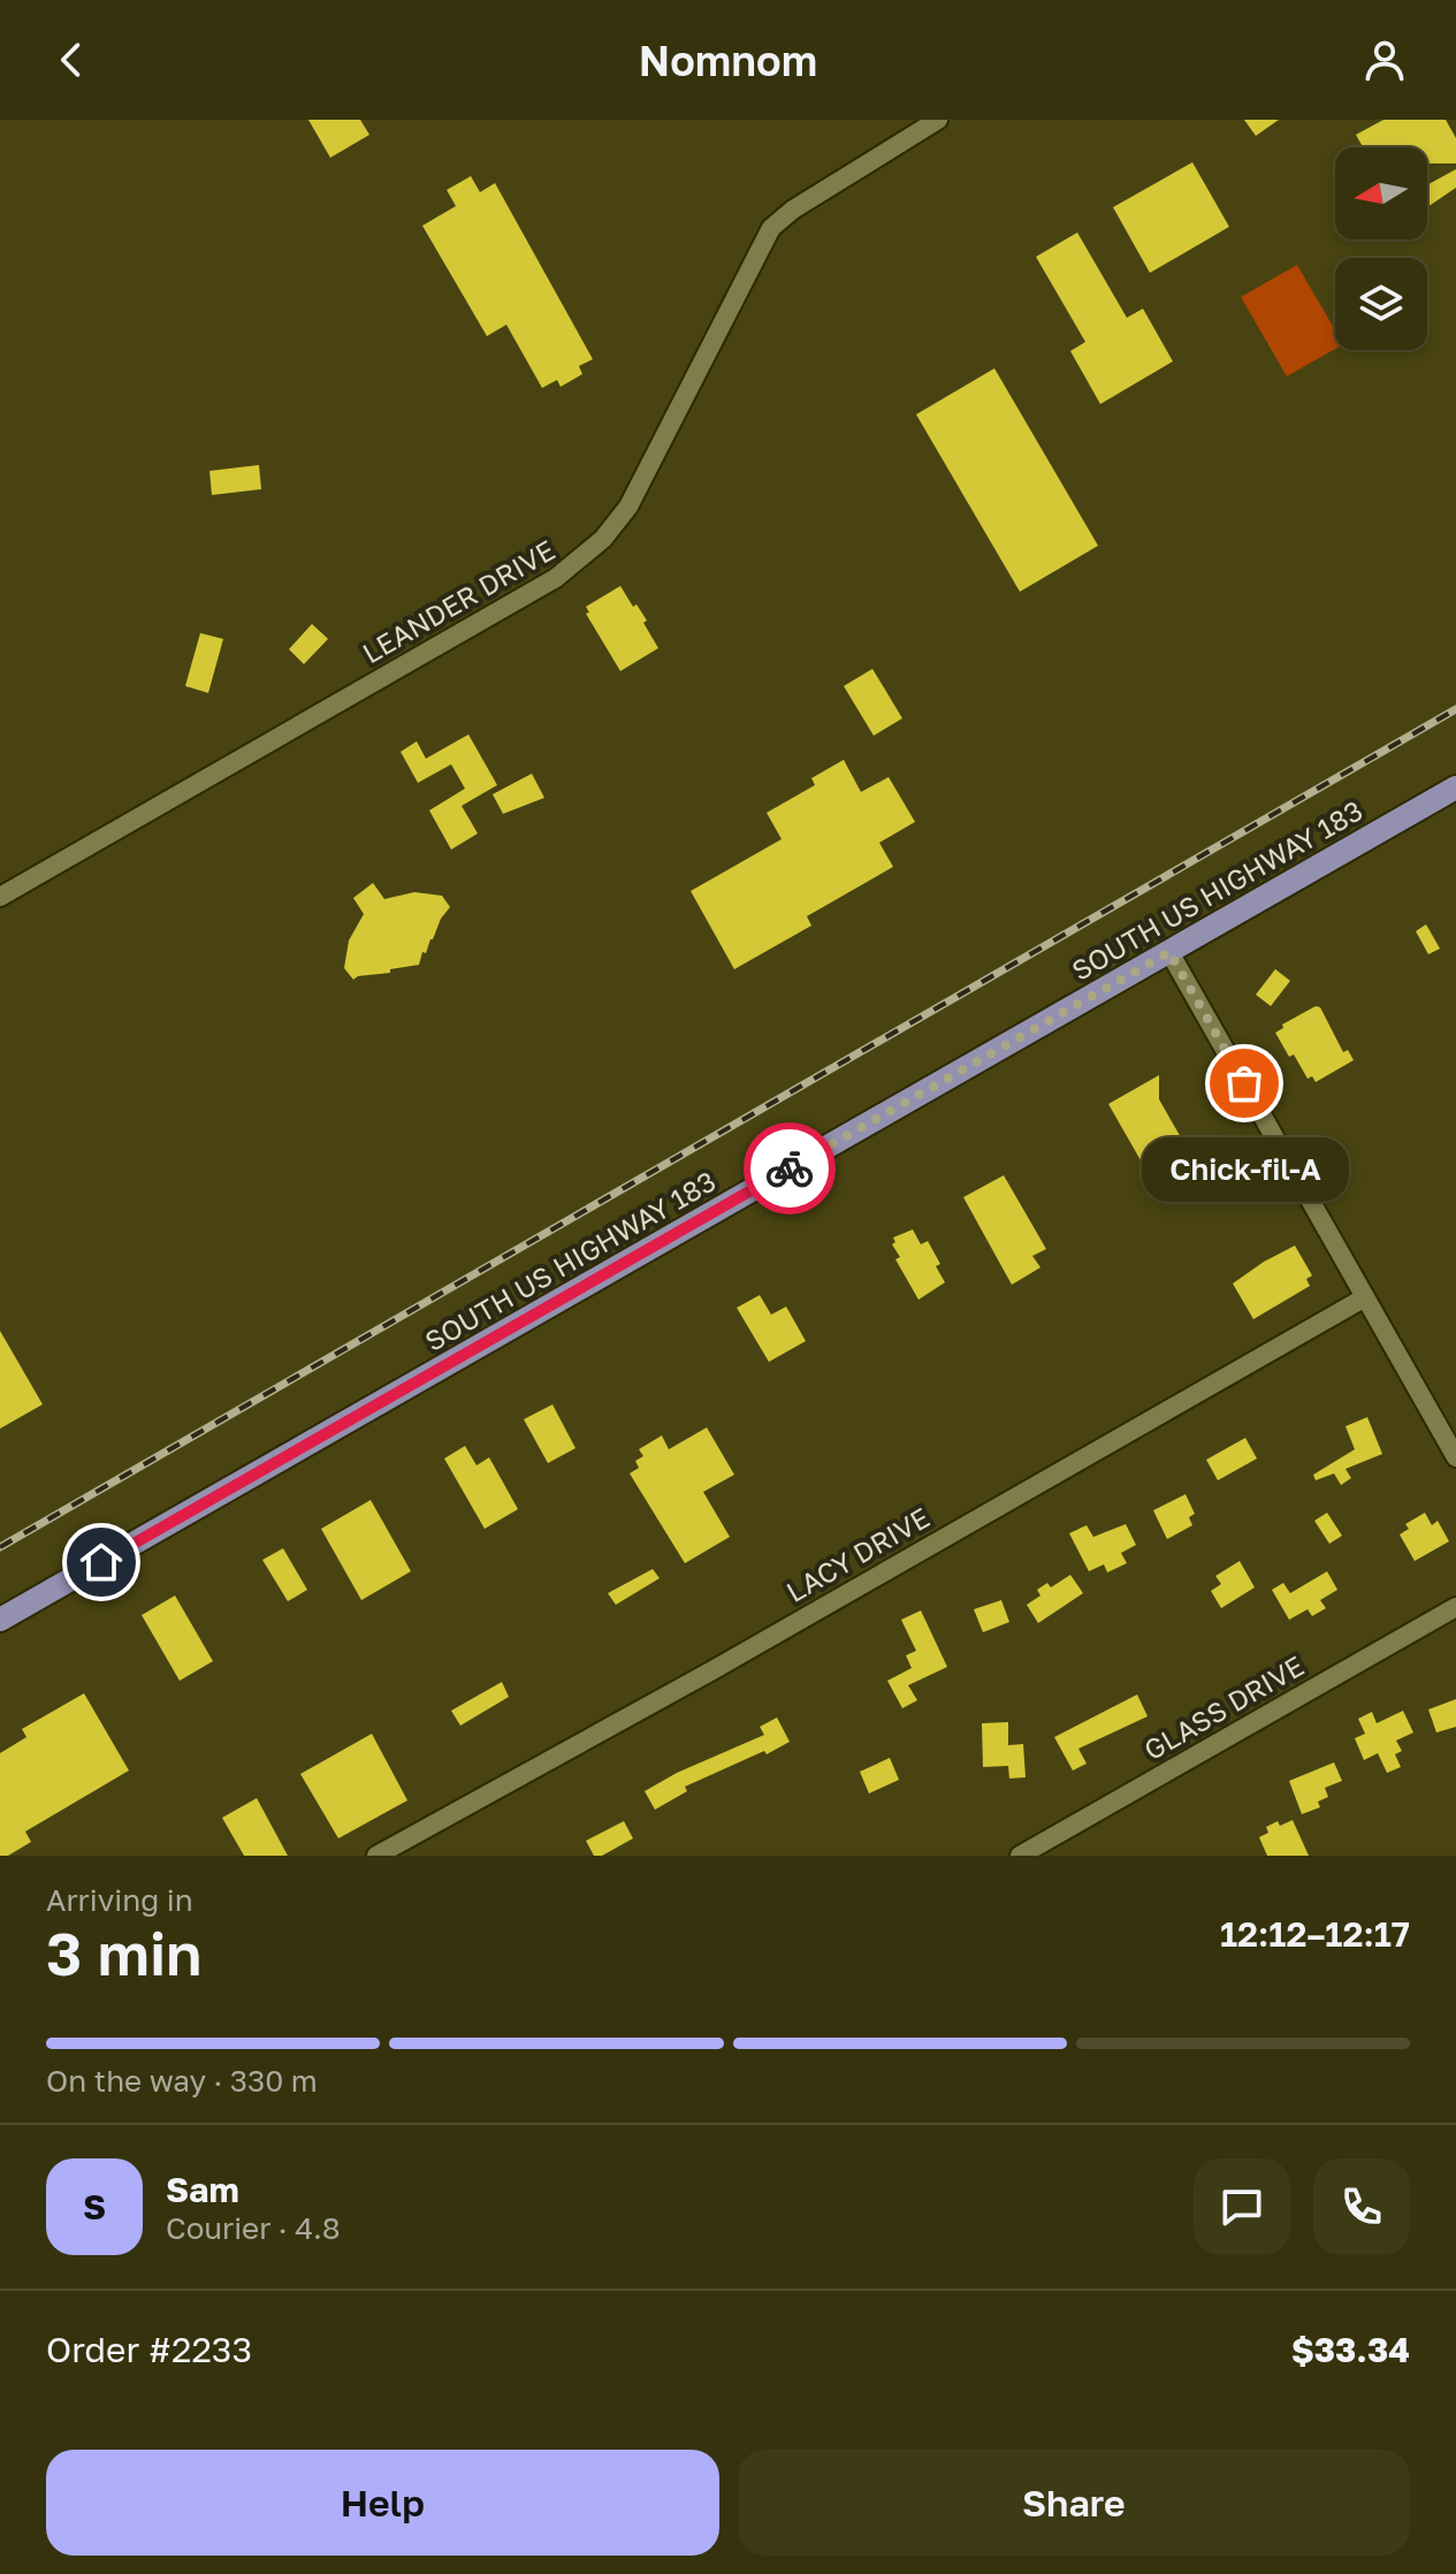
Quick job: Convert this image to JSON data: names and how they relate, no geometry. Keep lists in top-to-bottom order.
{
  "streets": {
    "main road": ["SOUTH US HIGHWAY 183"],
    "street": ["LEANDER DRIVE", "LACY DRIVE", "GLASS DRIVE"]
  },
  "places": ["Chick-fil-A"],
  "north": "left",
  "page": {
    "header": "Nomnom",
    "bubble": "Chick-fil-A",
    "heading": ["3 min", "Arriving in", "12:12–12:17"],
    "panel": [
      "Sam",
      "Courier · 4.8",
      "Order #2233",
      "$33.34"
    ],
    "bar": "On the way · 330 m",
    "round": "S",
    "buttons": ["Help", "Share"]
  }
}
